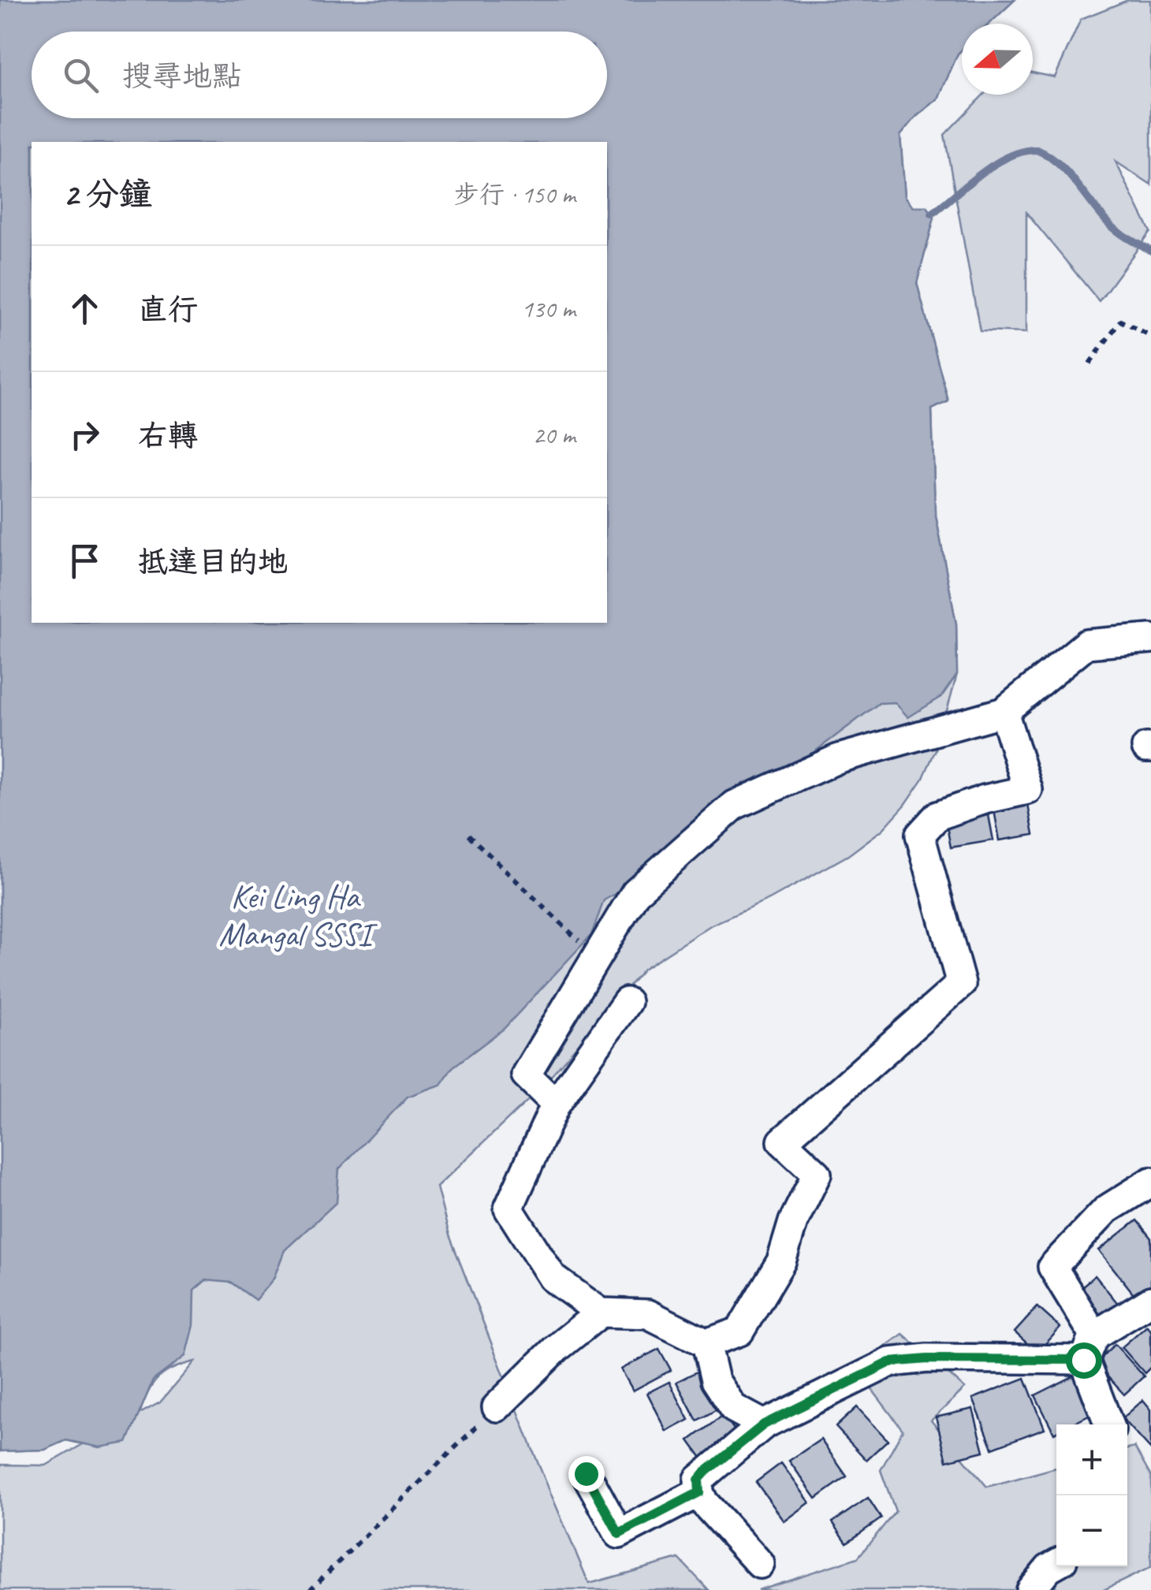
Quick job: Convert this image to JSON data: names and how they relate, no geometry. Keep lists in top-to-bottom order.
{
  "parks": ["Kei Ling Ha Mangal SSSI"],
  "north": "left",
  "page": {
    "search": "搜尋地點",
    "heading": ["2 分鐘", "步行 · 150 m"],
    "list": [
      ["直行", "130 m"],
      ["右轉", "20 m"],
      "抵達目的地"
    ],
    "map_buttons": ["+", "−"]
  }
}
